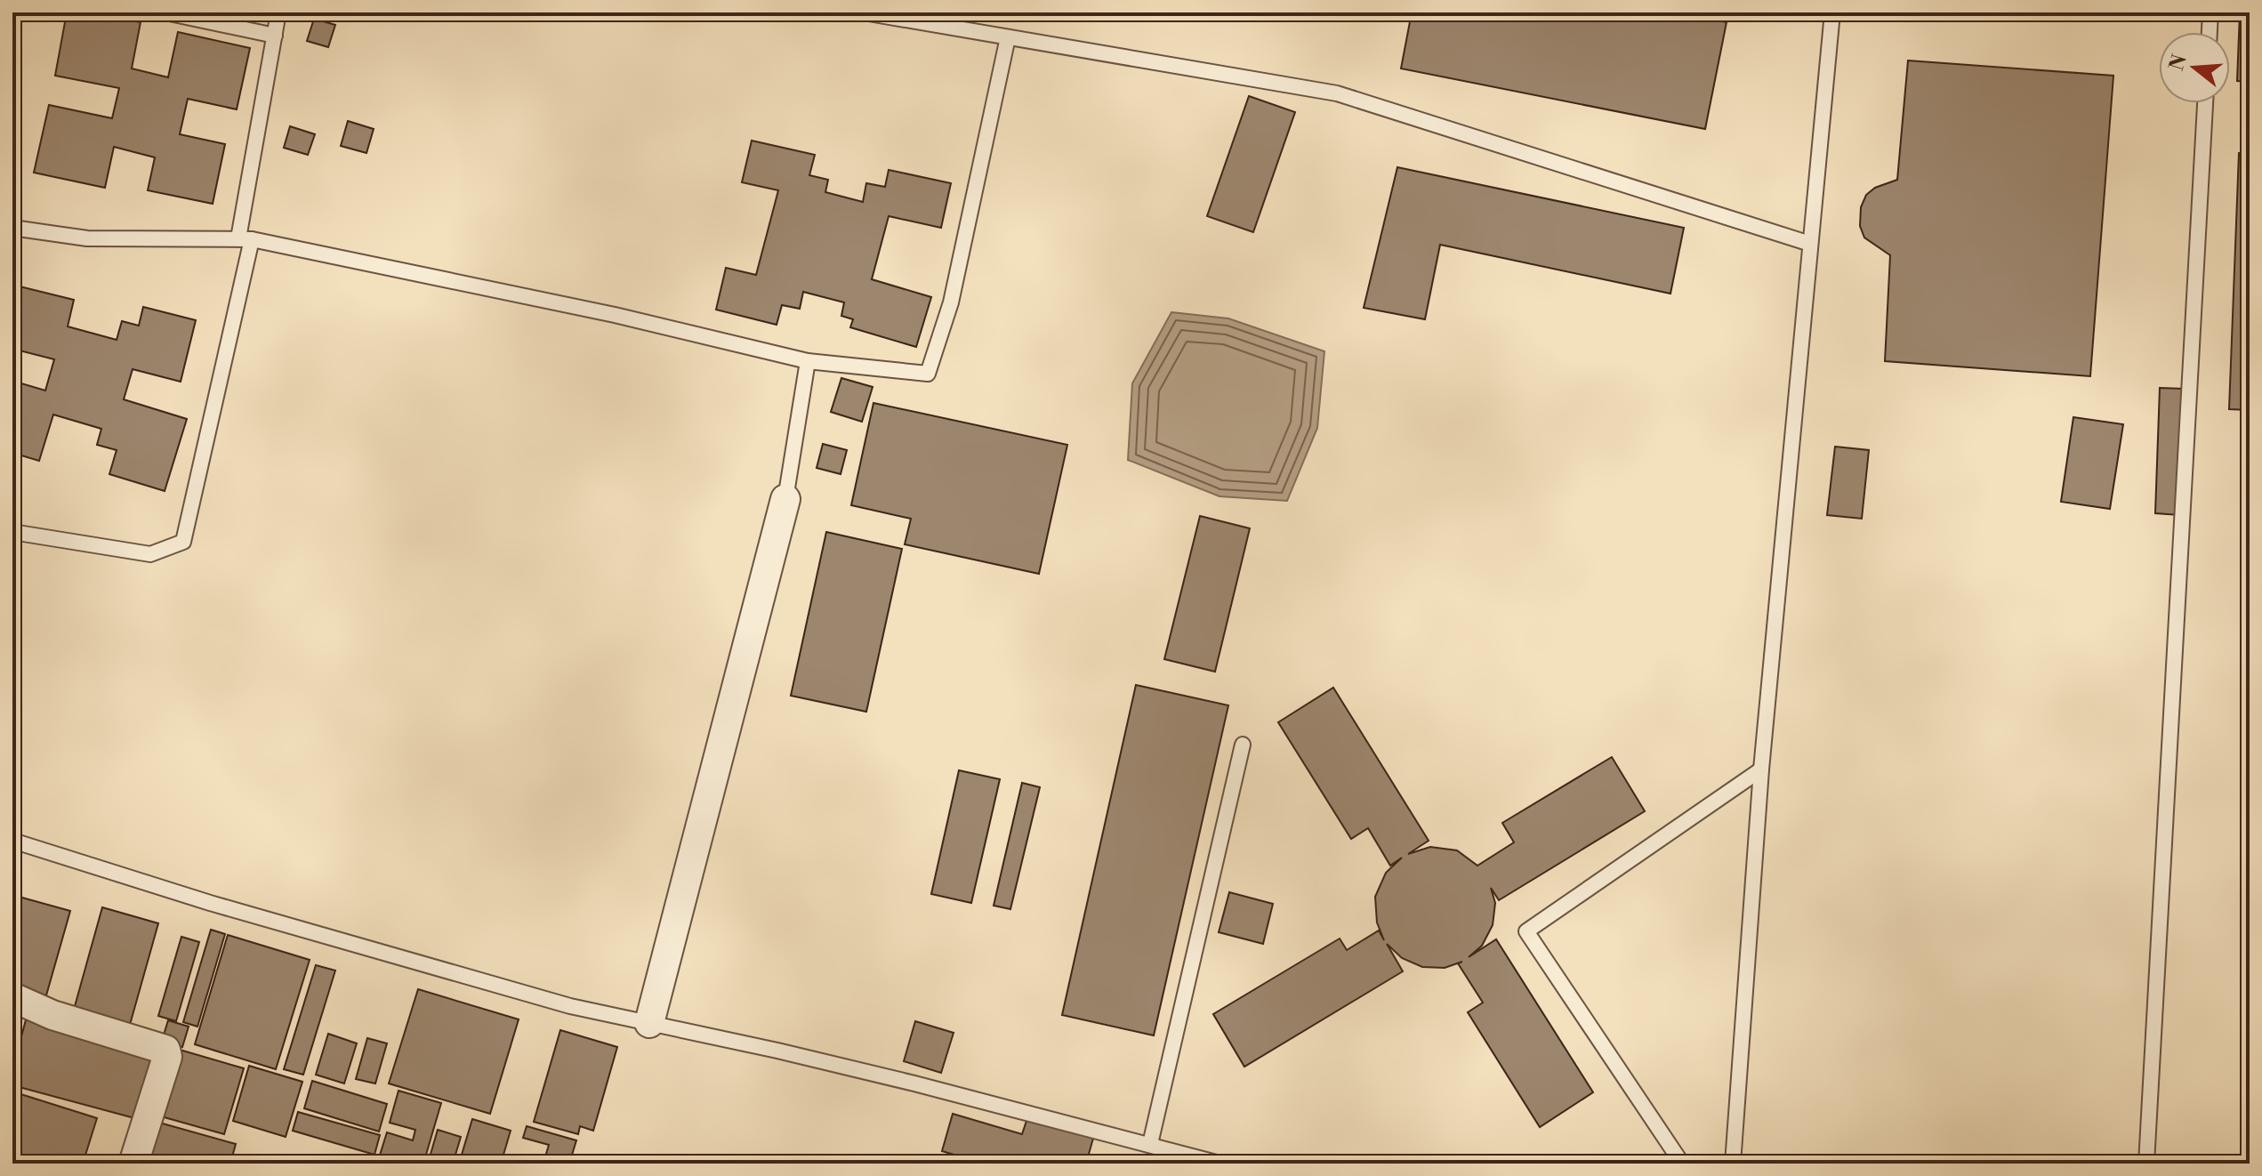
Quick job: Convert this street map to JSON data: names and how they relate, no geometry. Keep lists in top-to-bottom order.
{
  "north": "left"
}
